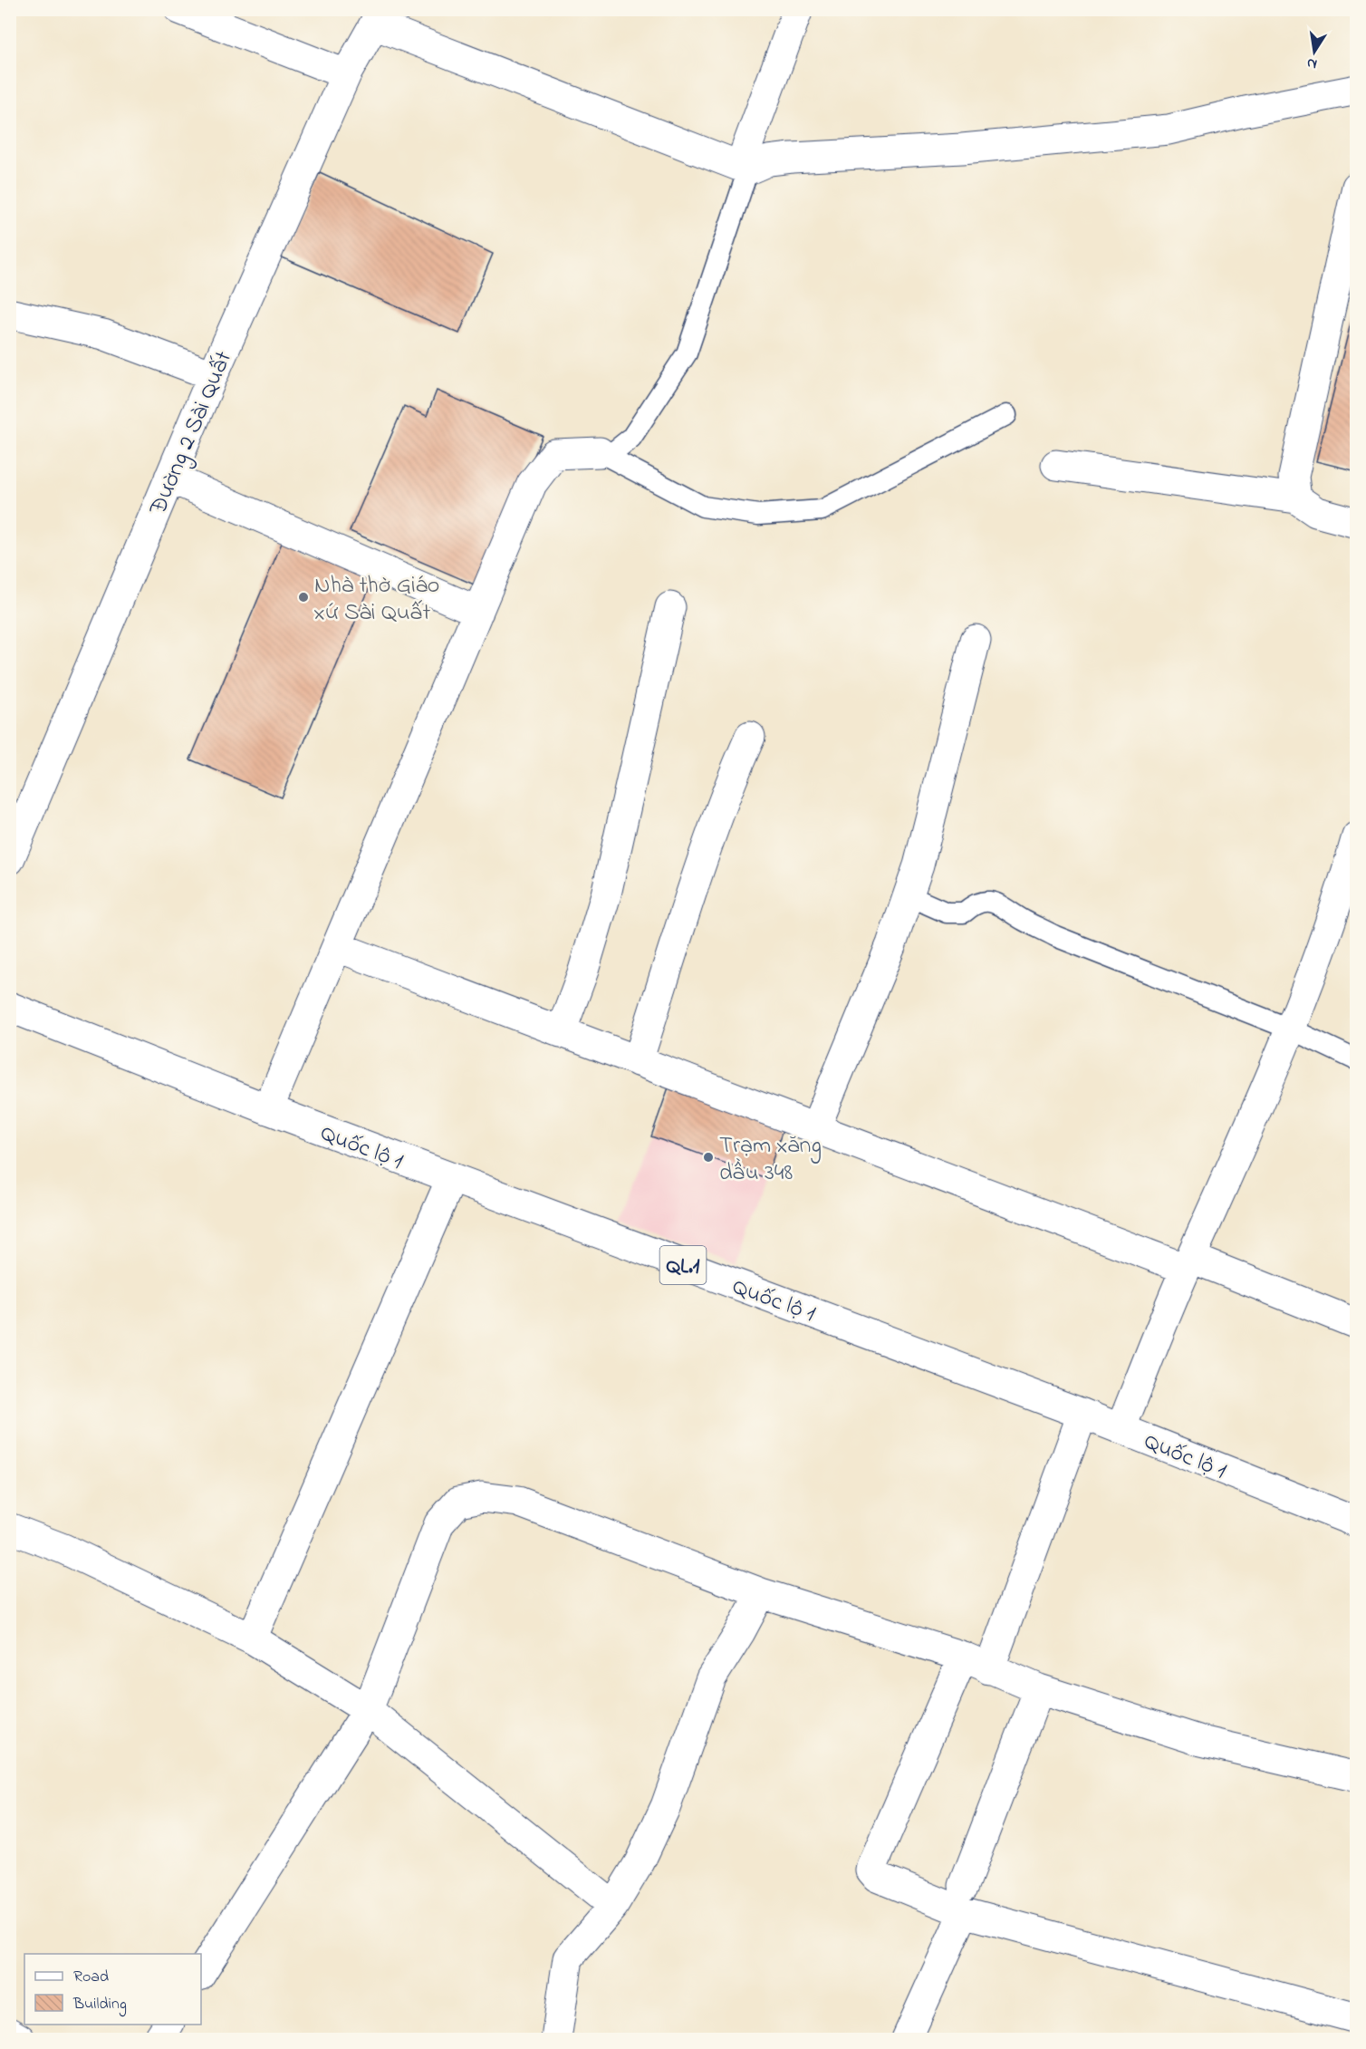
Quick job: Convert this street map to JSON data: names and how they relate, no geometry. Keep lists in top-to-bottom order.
{
  "streets": {
    "main road": ["Đường 2 Sài Quất", "Quốc lộ 1", "QL.1"]
  },
  "places": ["Nhà thờ Giáo xứ Sài Quất", "Trạm xăng dầu 348"],
  "legend": ["Road", "Building"],
  "north": "bottom"
}
